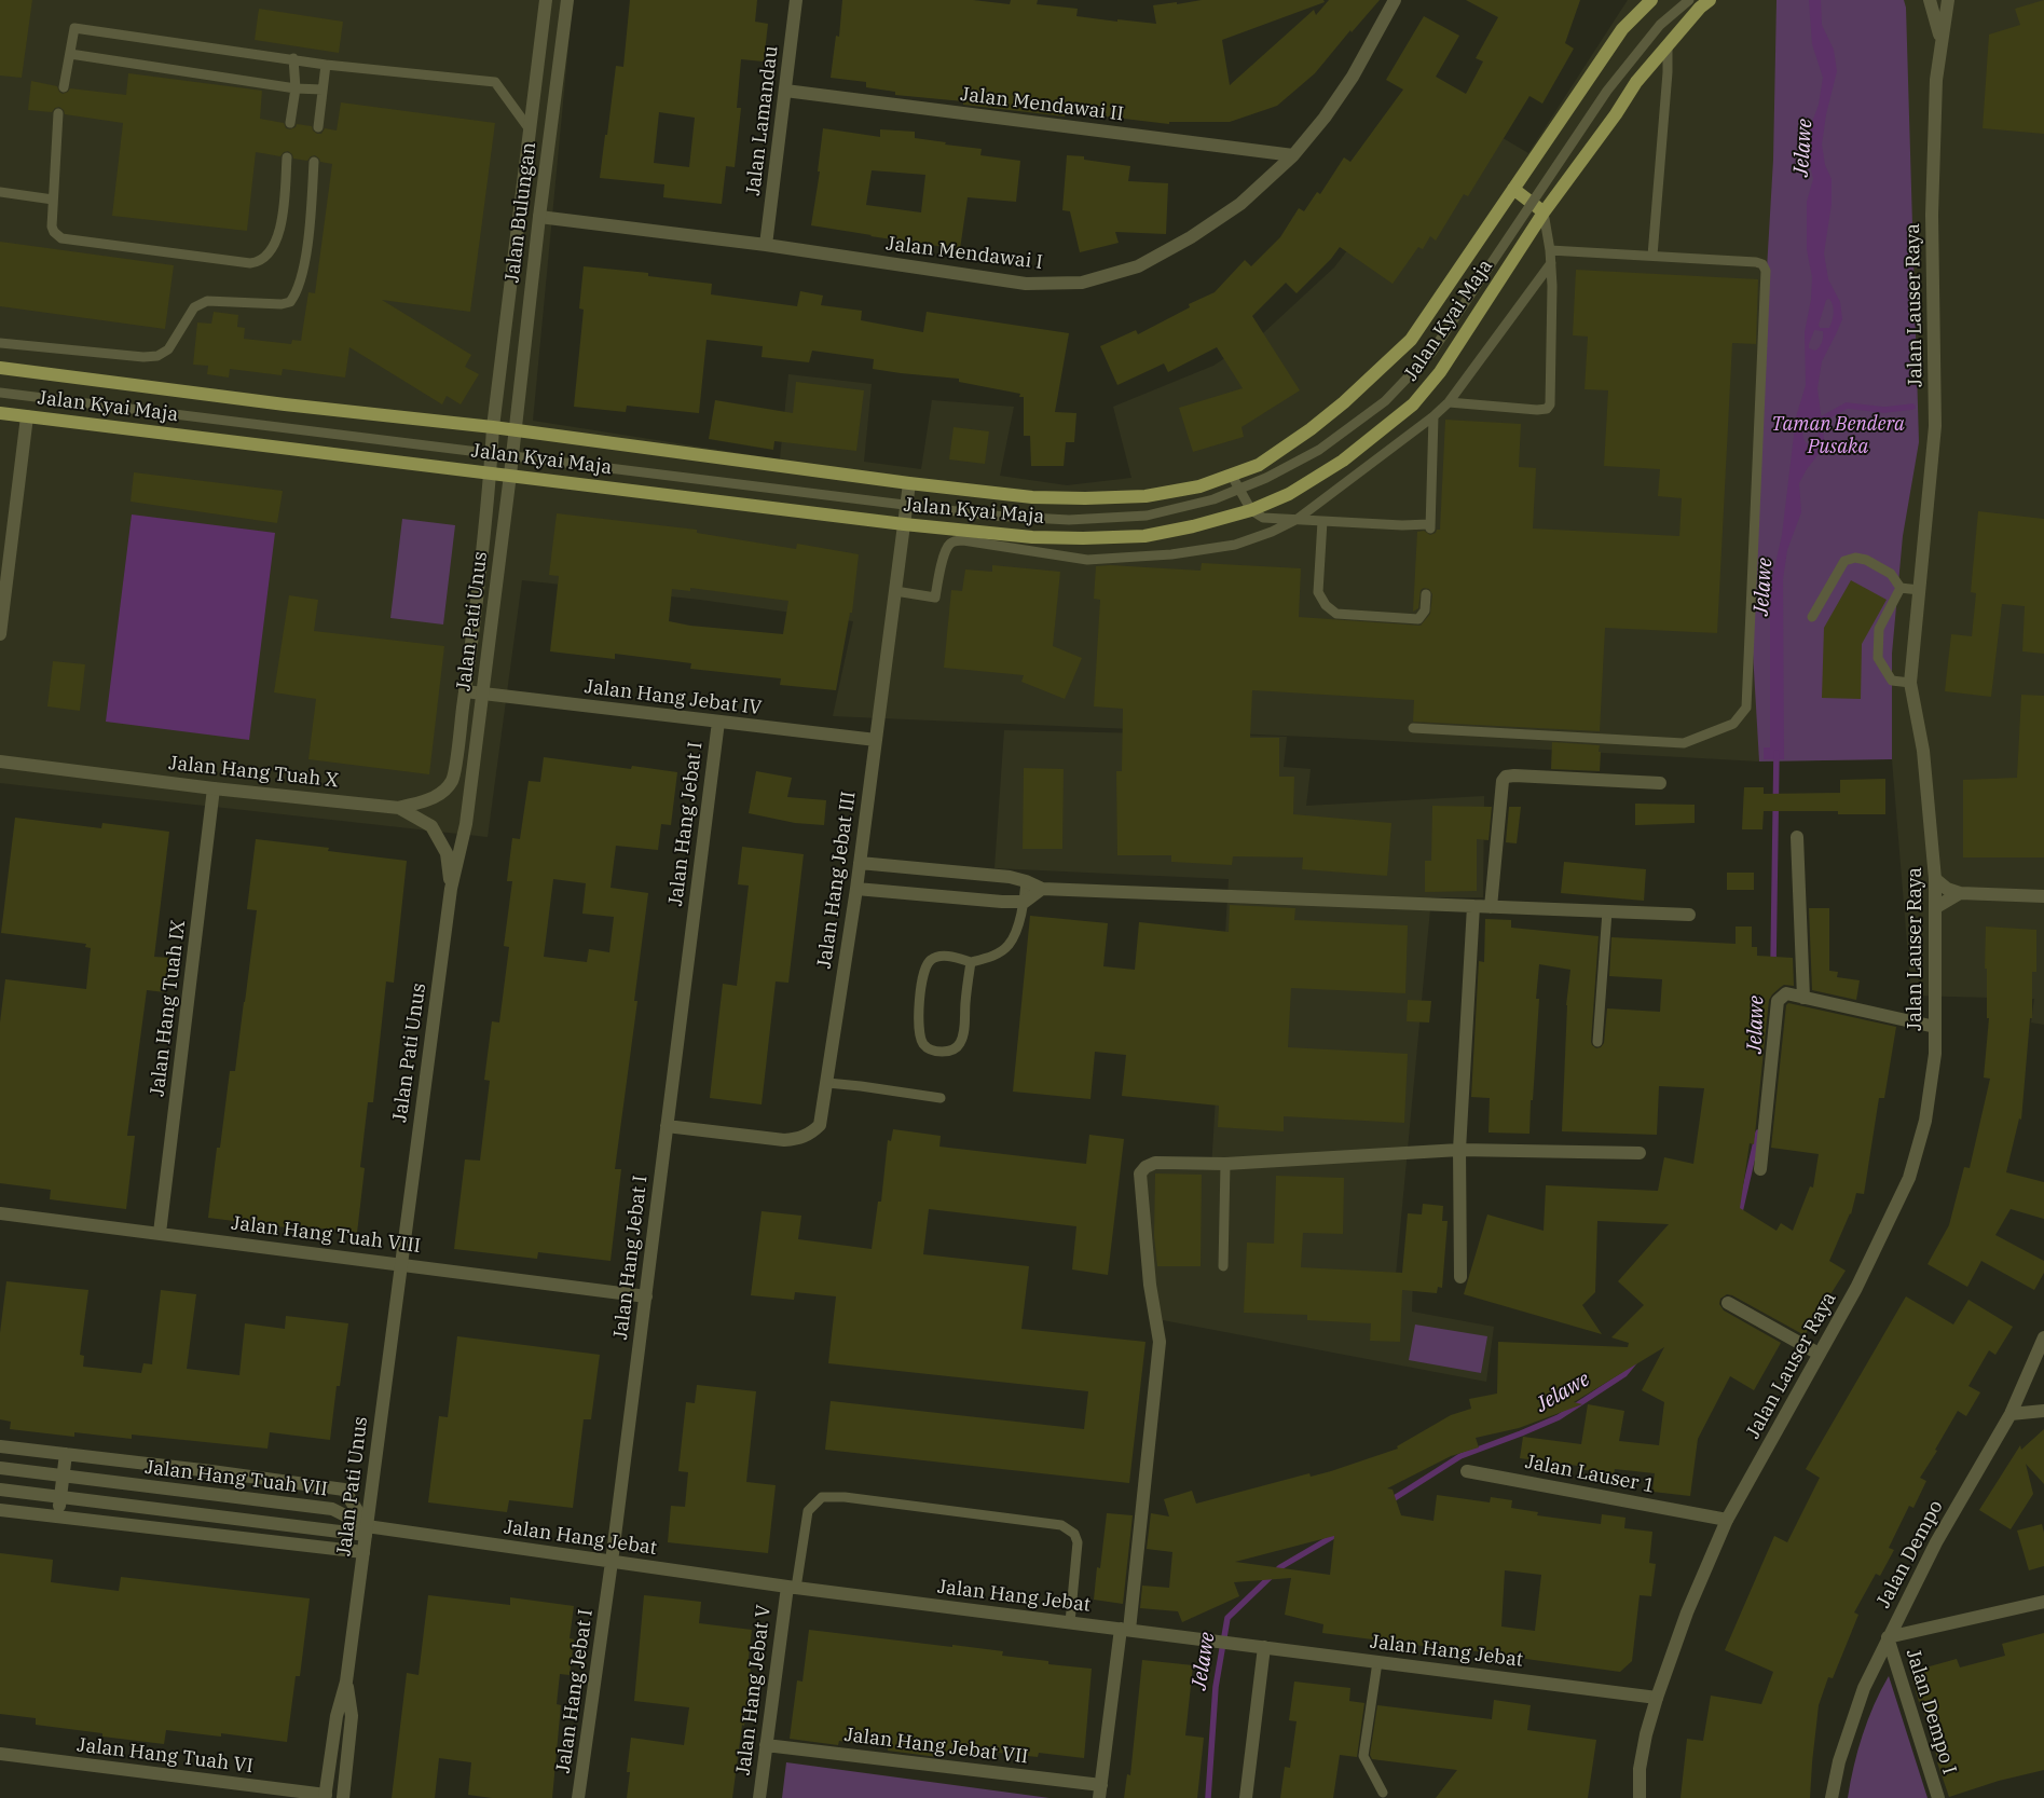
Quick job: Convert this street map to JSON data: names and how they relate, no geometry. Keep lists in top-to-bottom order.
{
  "streets": {
    "main road": ["Jalan Kyai Maja"],
    "street": [
      "Jalan Mendawai II",
      "Jalan Lamandau",
      "Jalan Bulungan",
      "Jalan Mendawai I",
      "Jalan Lauser Raya",
      "Jalan Pati Unus",
      "Jalan Hang Jebat IV",
      "Jalan Hang Tuah X",
      "Jalan Hang Jebat I",
      "Jalan Hang Jebat III",
      "Jalan Hang Tuah IX",
      "Jalan Hang Tuah VIII",
      "Jalan Lauser 1",
      "Jalan Hang Tuah VII",
      "Jalan Hang Jebat",
      "Jalan Dempo",
      "Jalan Hang Jebat V",
      "Jalan Dempo I",
      "Jalan Hang Jebat VII",
      "Jalan Hang Tuah VI"
    ]
  },
  "crossings": [
    ["Jalan Mendawai II", "Jalan Lamandau"],
    ["Jalan Mendawai II", "Jalan Mendawai I"],
    ["Jalan Lamandau", "Jalan Mendawai I"],
    ["Jalan Bulungan", "Jalan Mendawai I"],
    ["Jalan Bulungan", "Jalan Kyai Maja"],
    ["Jalan Bulungan", "Jalan Pati Unus"],
    ["Jalan Lauser Raya", "Jalan Lauser 1"],
    ["Jalan Lauser Raya", "Jalan Hang Jebat"],
    ["Jalan Kyai Maja", "Jalan Pati Unus"],
    ["Jalan Kyai Maja", "Jalan Hang Jebat III"],
    ["Jalan Pati Unus", "Jalan Hang Jebat IV"],
    ["Jalan Pati Unus", "Jalan Hang Tuah X"],
    ["Jalan Pati Unus", "Jalan Hang Tuah VIII"],
    ["Jalan Pati Unus", "Jalan Hang Tuah VII"],
    ["Jalan Pati Unus", "Jalan Hang Jebat"],
    ["Jalan Pati Unus", "Jalan Hang Tuah VI"],
    ["Jalan Hang Jebat IV", "Jalan Hang Jebat I"],
    ["Jalan Hang Jebat IV", "Jalan Hang Jebat III"],
    ["Jalan Hang Tuah X", "Jalan Hang Tuah IX"],
    ["Jalan Hang Jebat I", "Jalan Hang Jebat III"],
    ["Jalan Hang Jebat I", "Jalan Hang Tuah VIII"],
    ["Jalan Hang Jebat I", "Jalan Hang Jebat"],
    ["Jalan Hang Tuah IX", "Jalan Hang Tuah VIII"],
    ["Jalan Hang Tuah VII", "Jalan Hang Jebat"],
    ["Jalan Hang Jebat", "Jalan Hang Jebat V"],
    ["Jalan Dempo", "Jalan Dempo I"],
    ["Jalan Hang Jebat V", "Jalan Hang Jebat VII"]
  ],
  "water": ["Jelawe"],
  "parks": ["Taman Bendera Pusaka"]
}
